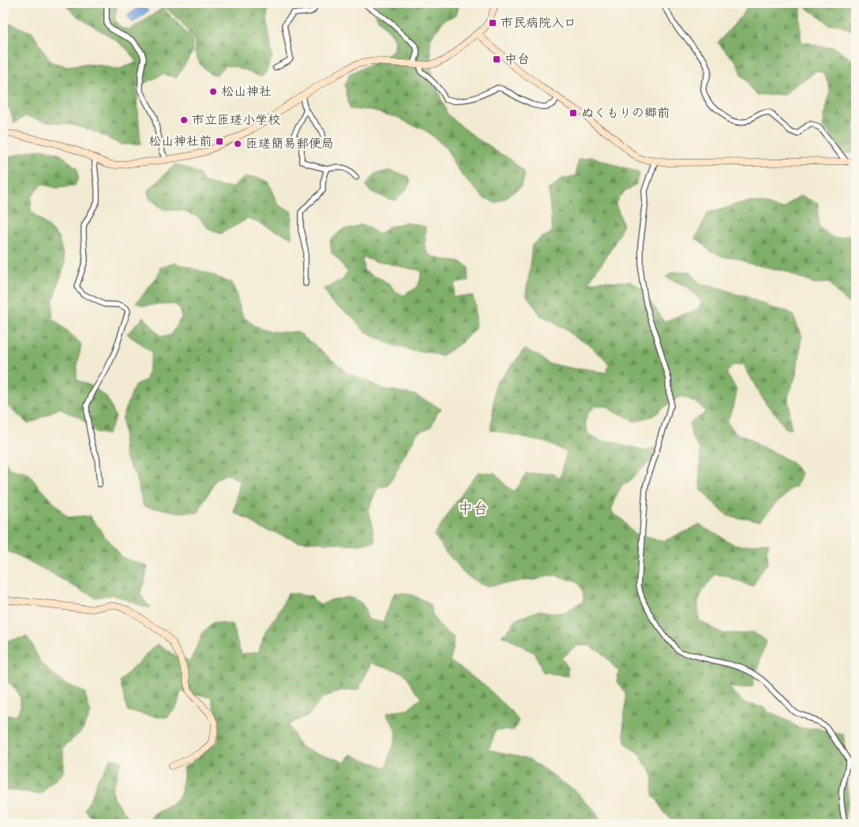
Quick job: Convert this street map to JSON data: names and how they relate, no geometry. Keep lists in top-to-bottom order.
{
  "districts": ["中台"],
  "places": {
    "transit": [
      "市民病院入ロ",
      "中台",
      "ぬくもりの郷前",
      "松山神社前"
    ],
    "other": ["松山神社", "市立匝瑳小学校", "匝瑳簡易郵便局"]
  }
}
